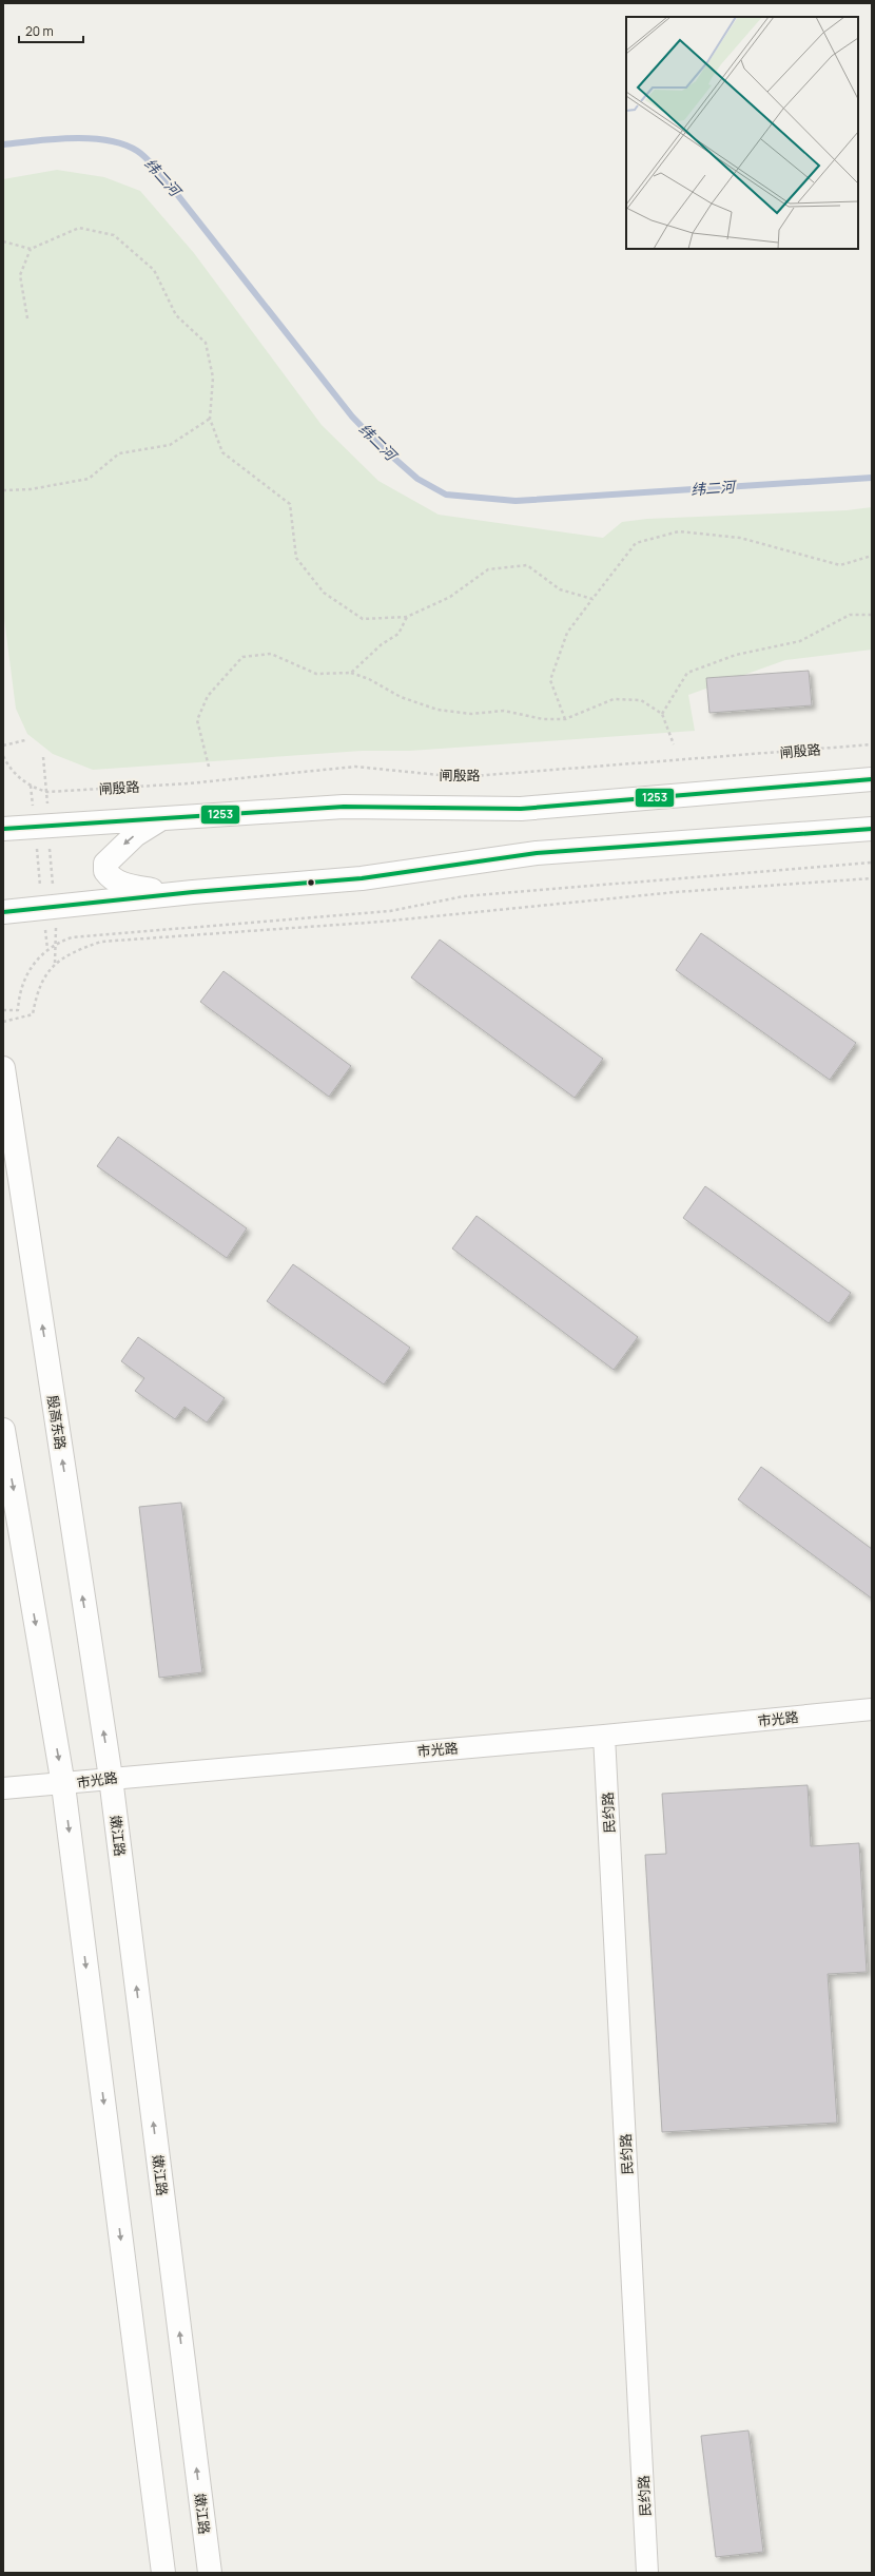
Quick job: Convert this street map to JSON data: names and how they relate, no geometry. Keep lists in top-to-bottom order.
{
  "streets": {
    "main road": ["殷高东路", "嫩江路"],
    "street": ["市光路", "民约路"],
    "path": ["闸殷路"]
  },
  "crossings": [
    ["殷高东路", "市光路"],
    ["殷高东路", "嫩江路"],
    ["市光路", "民约路"],
    ["市光路", "嫩江路"]
  ],
  "water": ["纬二河"],
  "lines": ["transit line 1253"],
  "scale_bar": "20 m"
}
